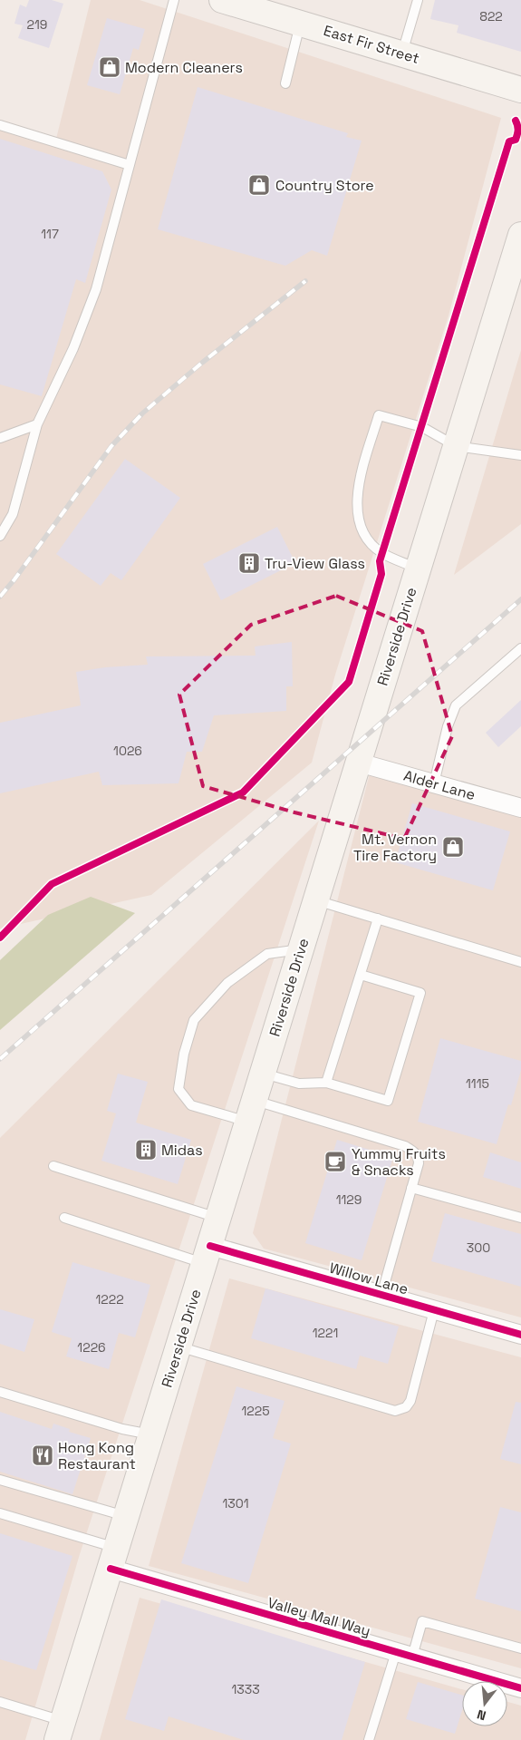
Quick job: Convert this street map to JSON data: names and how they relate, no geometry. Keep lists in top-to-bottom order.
{
  "streets": {
    "main road": ["East Fir Street", "Riverside Drive"],
    "street": ["Alder Lane", "Willow Lane", "Valley Mall Way"]
  },
  "crossings": [
    ["Riverside Drive", "Alder Lane"],
    ["Riverside Drive", "Willow Lane"],
    ["Riverside Drive", "Valley Mall Way"]
  ],
  "places": {
    "shop": ["Modern Cleaners", "Country Store", "Mt. Vernon Tire Factory"],
    "building": ["Tru-View Glass", "Midas"],
    "cafe": ["Yummy Fruits & Snacks"],
    "restaurant": ["Hong Kong Restaurant"]
  },
  "house_numbers": [
    "822",
    "219",
    "117",
    "1026",
    "1115",
    "1129",
    "300",
    "1222",
    "1221",
    "1226",
    "1225",
    "1301",
    "1333"
  ],
  "north": "bottom"
}
